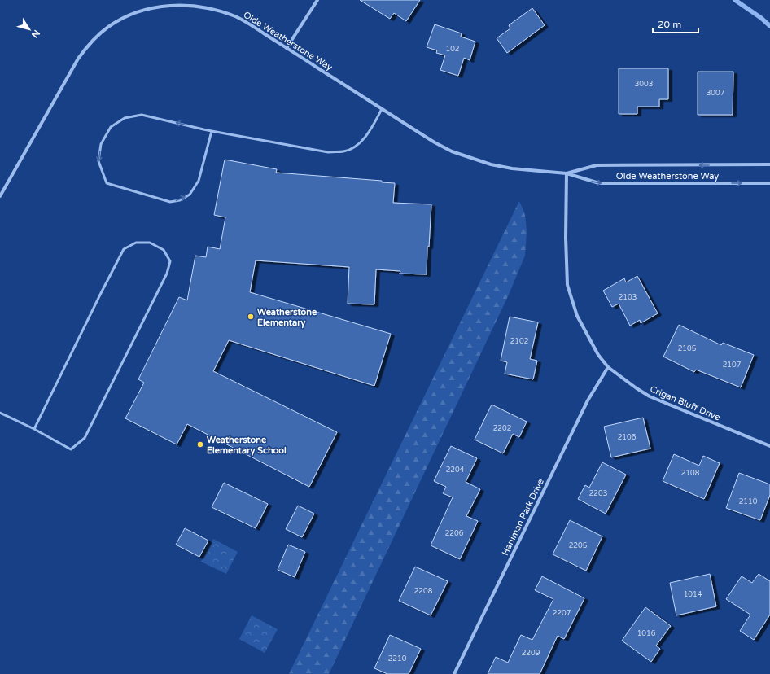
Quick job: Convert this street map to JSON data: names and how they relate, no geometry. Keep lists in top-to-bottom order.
{
  "streets": {
    "street": ["Olde Weatherstone Way", "Crigan Bluff Drive", "Haniman Park Drive"]
  },
  "crossings": [
    ["Olde Weatherstone Way", "Crigan Bluff Drive"],
    ["Crigan Bluff Drive", "Haniman Park Drive"]
  ],
  "places": ["Weatherstone Elementary", "Weatherstone Elementary School"],
  "house_numbers": [
    "102",
    "3003",
    "3007",
    "2103",
    "2102",
    "2105",
    "2107",
    "2202",
    "2106",
    "2204",
    "2108",
    "2203",
    "2110",
    "2206",
    "2205",
    "2208",
    "1014",
    "2207",
    "1016",
    "2209",
    "2210"
  ],
  "scale_bar": "20 m",
  "north": "bottom right"
}
